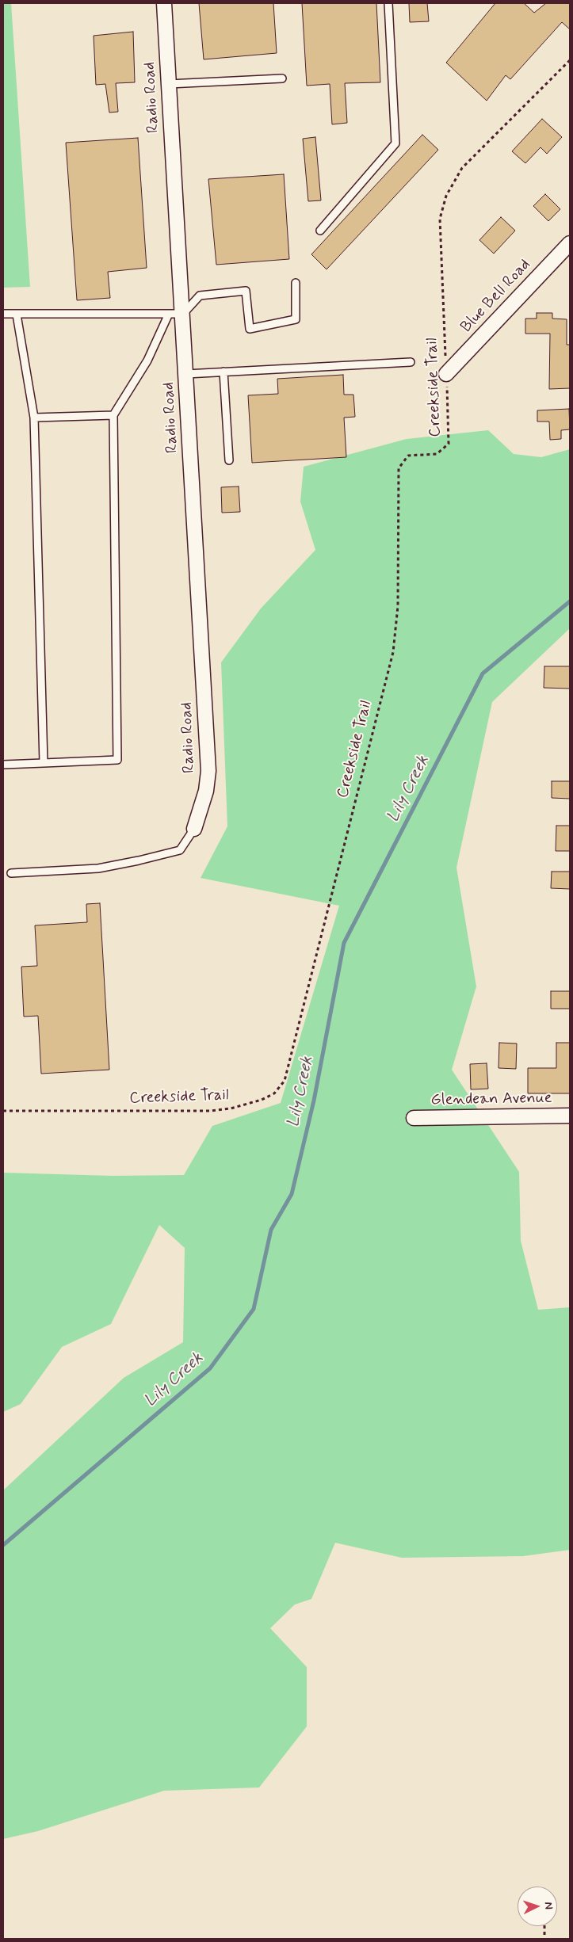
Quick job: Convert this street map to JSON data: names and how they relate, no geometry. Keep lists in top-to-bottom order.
{
  "streets": {
    "street": ["Radio Road", "Blue Bell Road", "Glendean Avenue"],
    "path": ["Creekside Trail"]
  },
  "crossings": [
    ["Blue Bell Road", "Creekside Trail"]
  ],
  "water": ["Lily Creek"],
  "north": "right"
}
